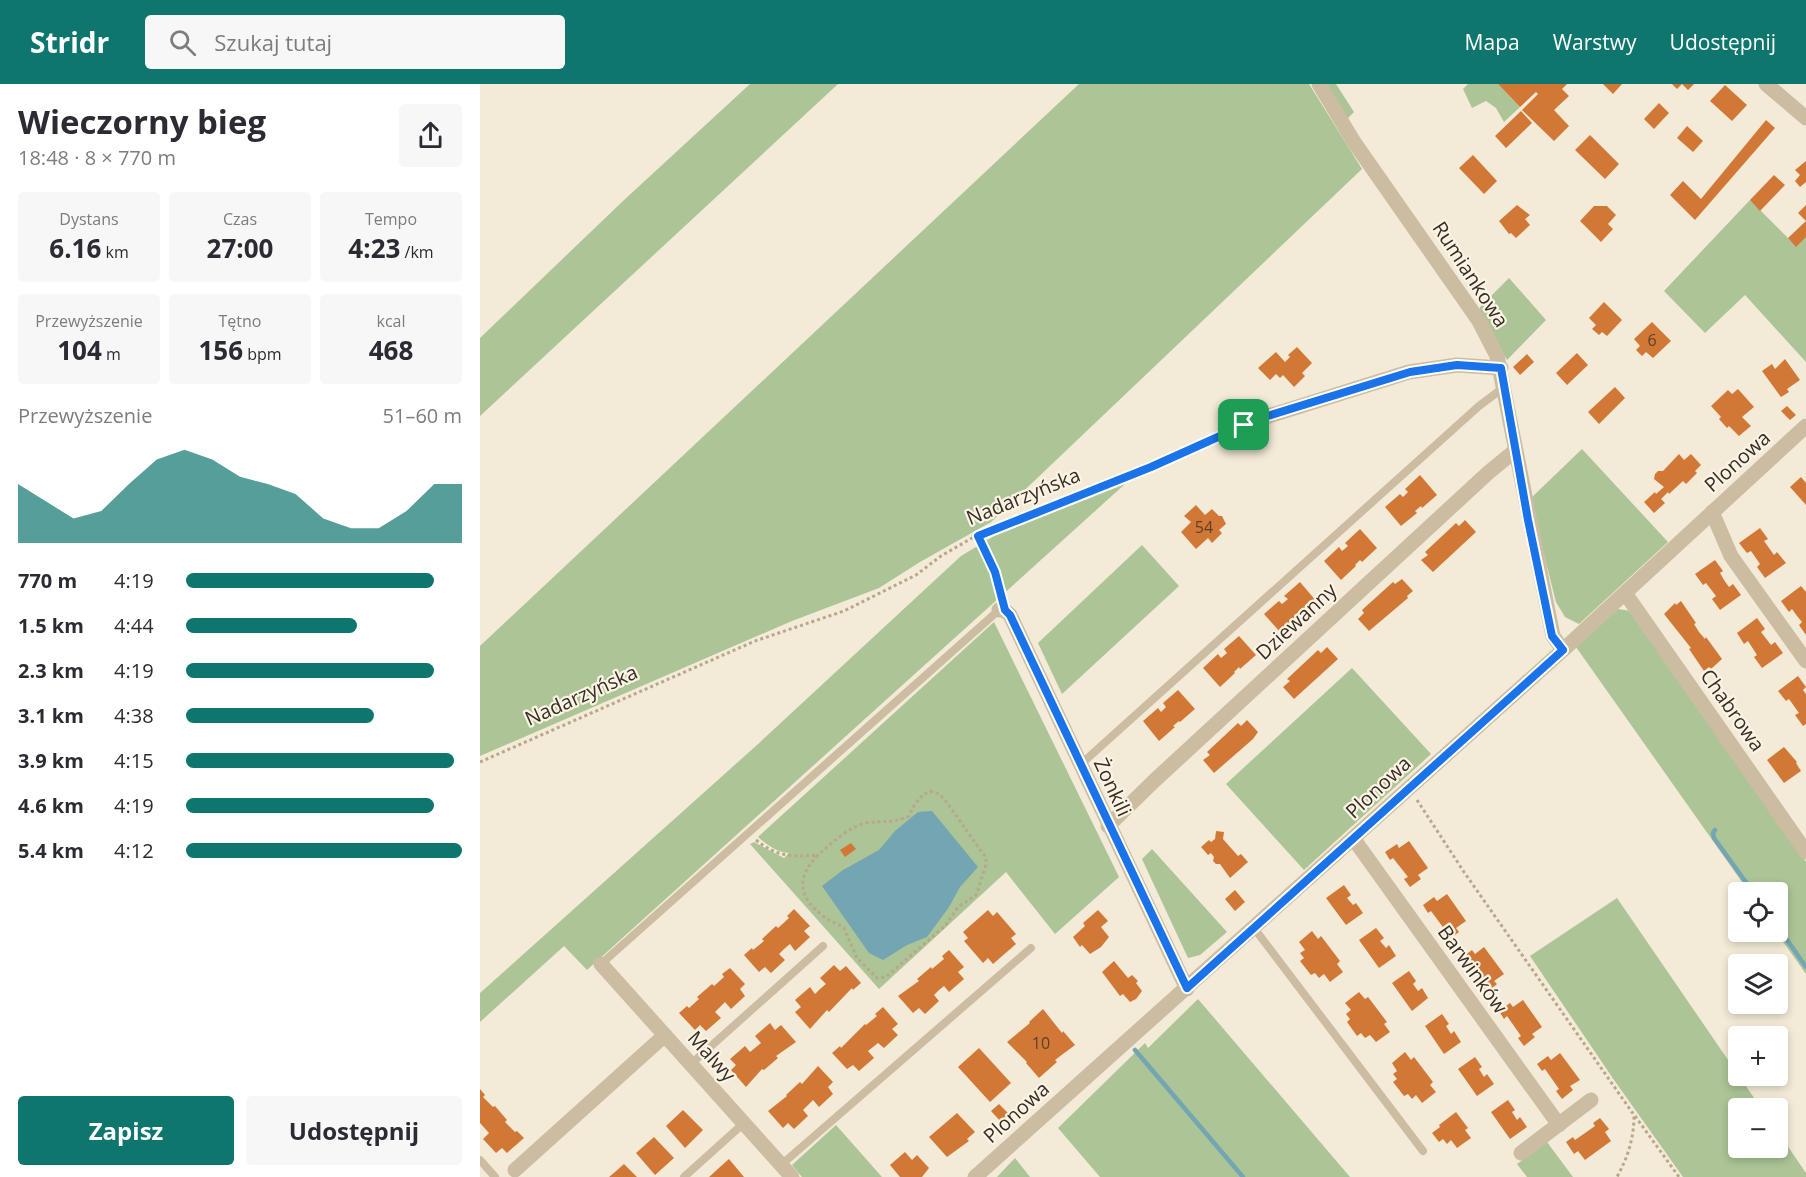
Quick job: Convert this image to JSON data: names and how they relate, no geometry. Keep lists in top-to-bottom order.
{
  "streets": {
    "street": [
      "Rumiankowa",
      "Plonowa",
      "Dziewanny",
      "Chabrowa",
      "Żonkili",
      "Barwinków",
      "Malwy"
    ],
    "path": ["Nadarzyńska"]
  },
  "crossings": [
    ["Rumiankowa", "Plonowa"],
    ["Rumiankowa", "Dziewanny"],
    ["Plonowa", "Chabrowa"],
    ["Plonowa", "Żonkili"],
    ["Plonowa", "Barwinków"],
    ["Dziewanny", "Żonkili"]
  ],
  "house_numbers": ["6", "54", "10"],
  "page": {
    "header": "Stridr",
    "search": "Szukaj tutaj",
    "nav": ["Mapa", "Warstwy", "Udostępnij"],
    "heading": ["Wieczorny bieg", "18:48 · 8 × 770 m"],
    "stats": [
      ["Dystans", "6.16 km"],
      ["Czas", "27:00"],
      ["Tempo", "4:23 /km"],
      ["Przewyższenie", "104 m"],
      ["Tętno", "156 bpm"],
      ["kcal", "468"]
    ],
    "chart": ["Przewyższenie", "51–60 m"],
    "list": [
      {
        "name": "770 m",
        "note": "4:19"
      },
      {
        "name": "1.5 km",
        "note": "4:44"
      },
      {
        "name": "2.3 km",
        "note": "4:19"
      },
      {
        "name": "3.1 km",
        "note": "4:38"
      },
      {
        "name": "3.9 km",
        "note": "4:15"
      },
      {
        "name": "4.6 km",
        "note": "4:19"
      },
      {
        "name": "5.4 km",
        "note": "4:12"
      }
    ],
    "map_buttons": ["+", "−"],
    "buttons": ["Zapisz", "Udostępnij"]
  }
}
